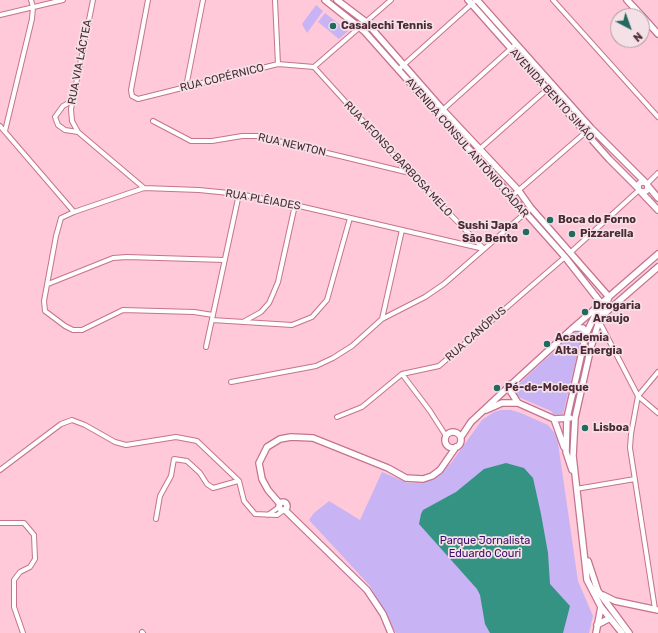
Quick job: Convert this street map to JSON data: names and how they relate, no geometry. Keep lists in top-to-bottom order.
{
  "streets": {
    "street": [
      "RUA VIA LÁCTEA",
      "RUA COPÉRNICO",
      "AVENIDA BENTO SIMÃO",
      "RUA NEWTON",
      "AVENIDA CONSUL ANTÔNIO CADAR",
      "RUA AFONSO BARBOSA MELO",
      "RUA PLÊIADES",
      "RUA CANÓPUS"
    ]
  },
  "crossings": [
    ["RUA COPÉRNICO", "RUA AFONSO BARBOSA MELO"],
    ["RUA NEWTON", "RUA AFONSO BARBOSA MELO"],
    ["AVENIDA CONSUL ANTÔNIO CADAR", "RUA CANÓPUS"],
    ["RUA AFONSO BARBOSA MELO", "RUA PLÊIADES"]
  ],
  "parks": ["Parque Jornalista Eduardo Couri"],
  "places": [
    "Casalechi Tennis",
    "Boca do Forno",
    "Sushi Japa São Bento",
    "Pizzarella",
    "Drogaria Araujo",
    "Academia Alta Energia",
    "Pé-de-Moleque",
    "Lisboa"
  ],
  "north": "bottom right"
}
